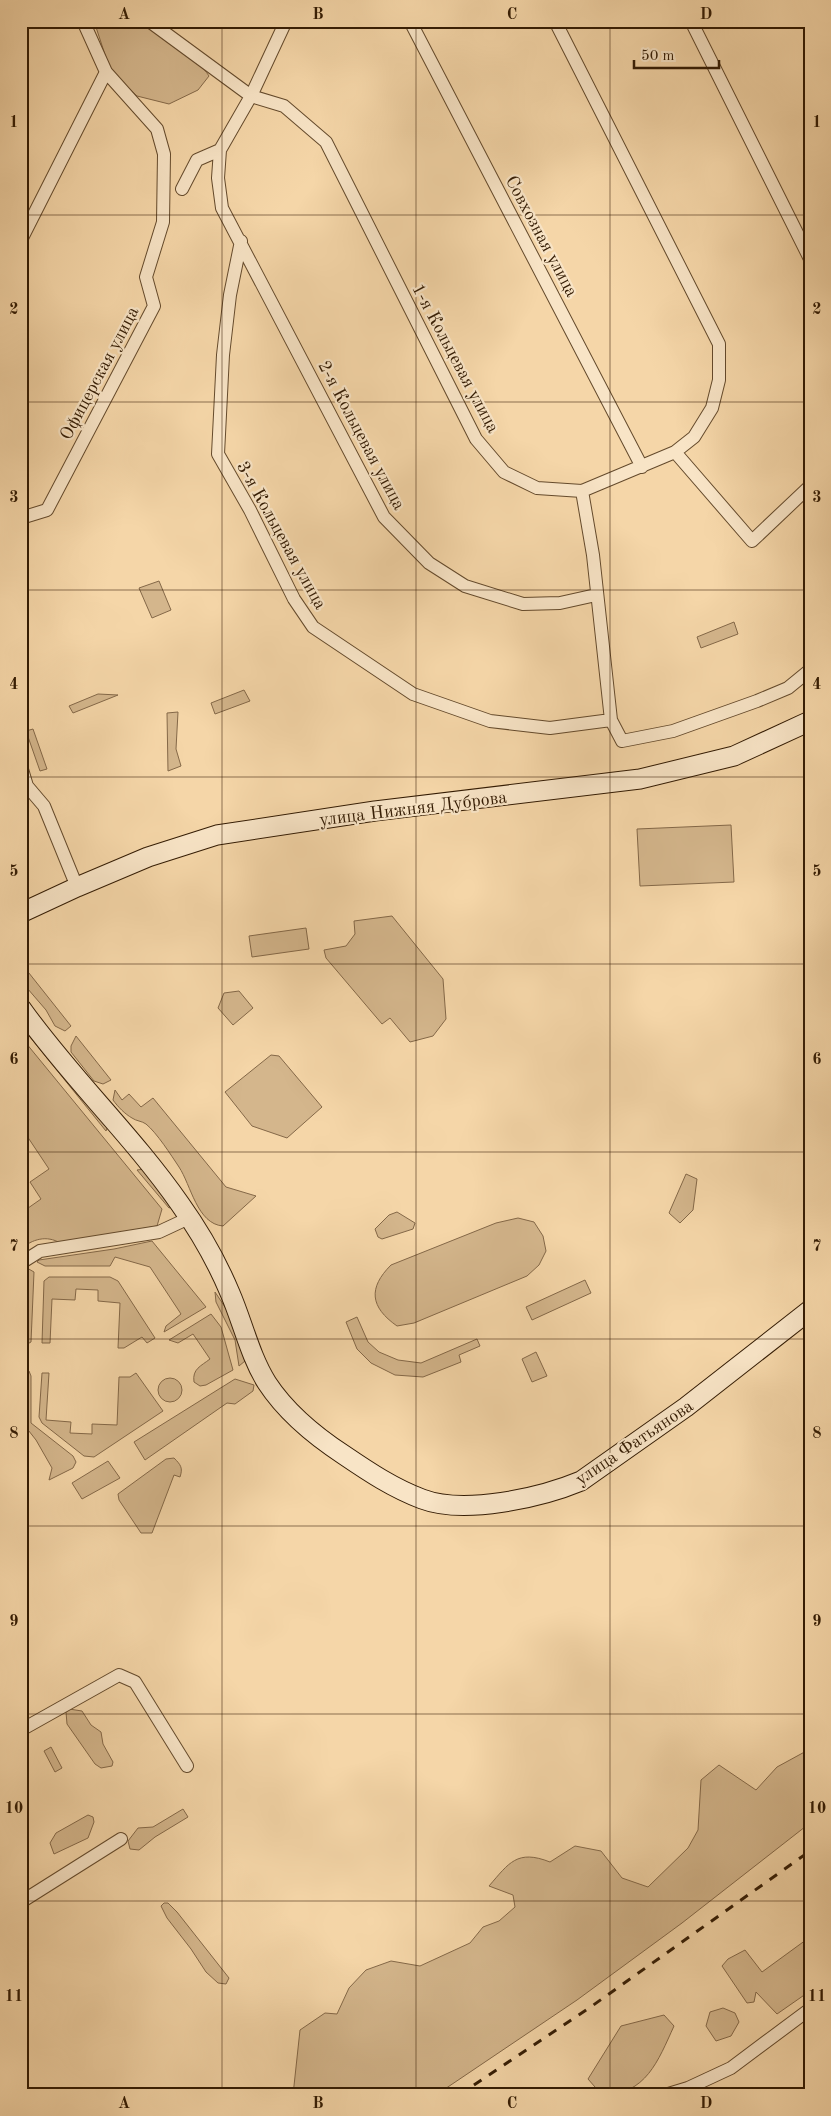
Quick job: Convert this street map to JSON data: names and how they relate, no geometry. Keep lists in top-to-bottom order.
{
  "streets": {
    "street": [
      "Совхозная улица",
      "1-я Кольцевая улица",
      "Офицерская улица",
      "2-я Кольцевая улица",
      "3-я Кольцевая улица",
      "улица Нижняя Дуброва",
      "улица Фатьянова"
    ]
  },
  "crossings": [
    ["Совхозная улица", "1-я Кольцевая улица"],
    ["2-я Кольцевая улица", "3-я Кольцевая улица"]
  ],
  "scale_bar": "50 m",
  "grid": {
    "columns": [
      "A",
      "B",
      "C",
      "D"
    ],
    "rows": [
      "1",
      "2",
      "3",
      "4",
      "5",
      "6",
      "7",
      "8",
      "9",
      "10",
      "11"
    ]
  }
}
